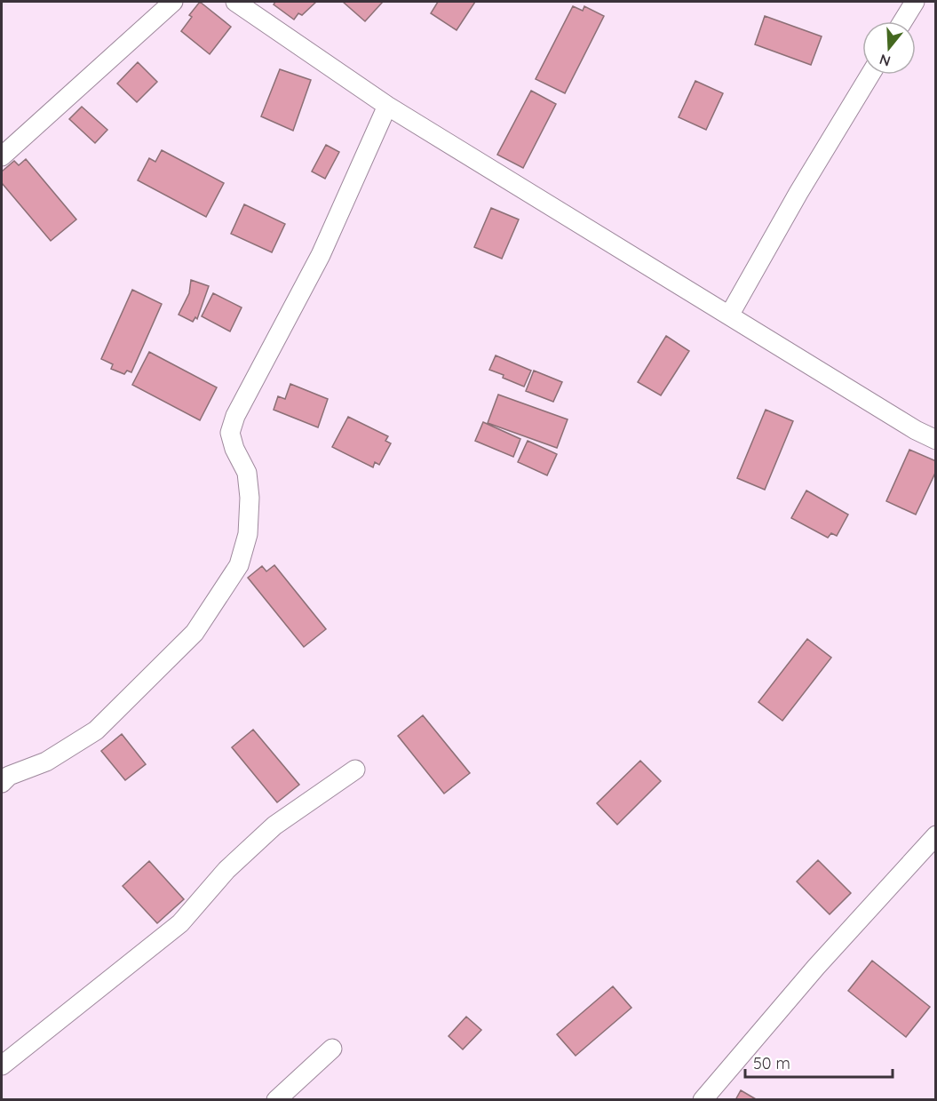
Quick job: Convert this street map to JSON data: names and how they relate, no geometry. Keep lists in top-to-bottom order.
{
  "scale_bar": "50 m",
  "north": "bottom"
}
